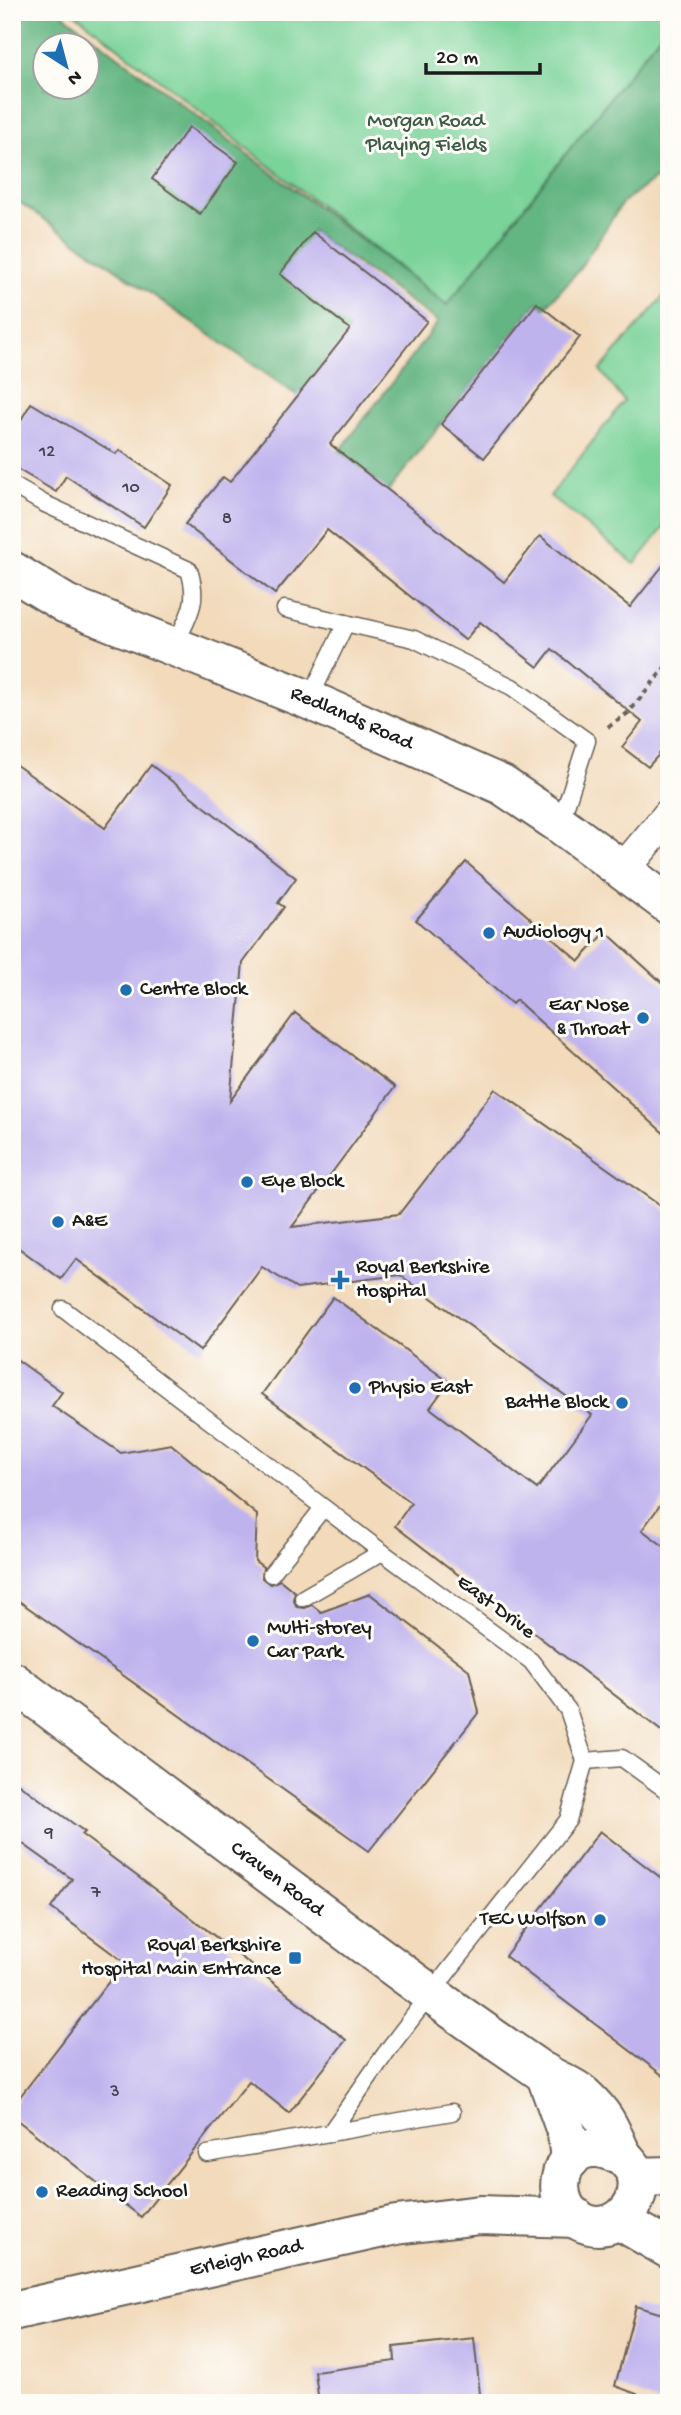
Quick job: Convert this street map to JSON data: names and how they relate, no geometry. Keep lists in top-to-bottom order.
{
  "streets": {
    "street": ["Redlands Road", "Craven Road", "Erleigh Road"],
    "lane": ["East Drive"]
  },
  "crossings": [
    ["Craven Road", "Erleigh Road"]
  ],
  "parks": ["Morgan Road Playing Fields"],
  "places": {
    "other": [
      "Audiology 1",
      "Centre Block",
      "Ear Nose & Throat",
      "Eye Block",
      "A&E",
      "Physio East",
      "Battle Block",
      "Multi-storey Car Park",
      "TEC Wolfson",
      "Reading School"
    ],
    "health": ["Royal Berkshire Hospital"],
    "transit": ["Royal Berkshire Hospital Main Entrance"]
  },
  "house_numbers": [
    "12",
    "10",
    "8",
    "9",
    "7",
    "3"
  ],
  "scale_bar": "20 m",
  "north": "bottom right"
}
